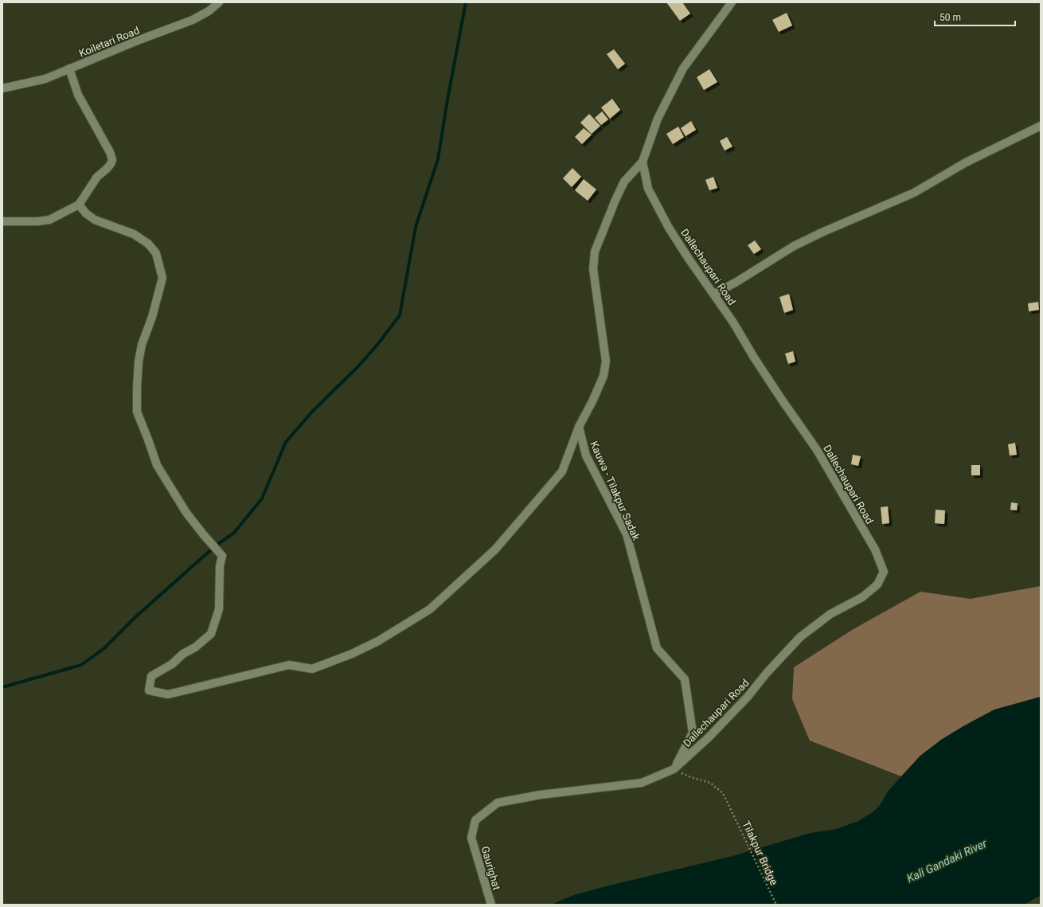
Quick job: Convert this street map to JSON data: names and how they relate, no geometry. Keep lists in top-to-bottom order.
{
  "streets": {
    "street": [
      "Koiletari Road",
      "Dallechaupari Road",
      "Kauwa - Tilakpur Sadak",
      "Gaurighat"
    ],
    "path": ["Tilakpur Bridge"]
  },
  "crossings": [
    ["Dallechaupari Road", "Kauwa - Tilakpur Sadak"],
    ["Dallechaupari Road", "Tilakpur Bridge"],
    ["Dallechaupari Road", "Gaurighat"],
    ["Kauwa - Tilakpur Sadak", "Tilakpur Bridge"]
  ],
  "water": ["Kali Gandaki River"],
  "scale_bar": "50 m"
}
